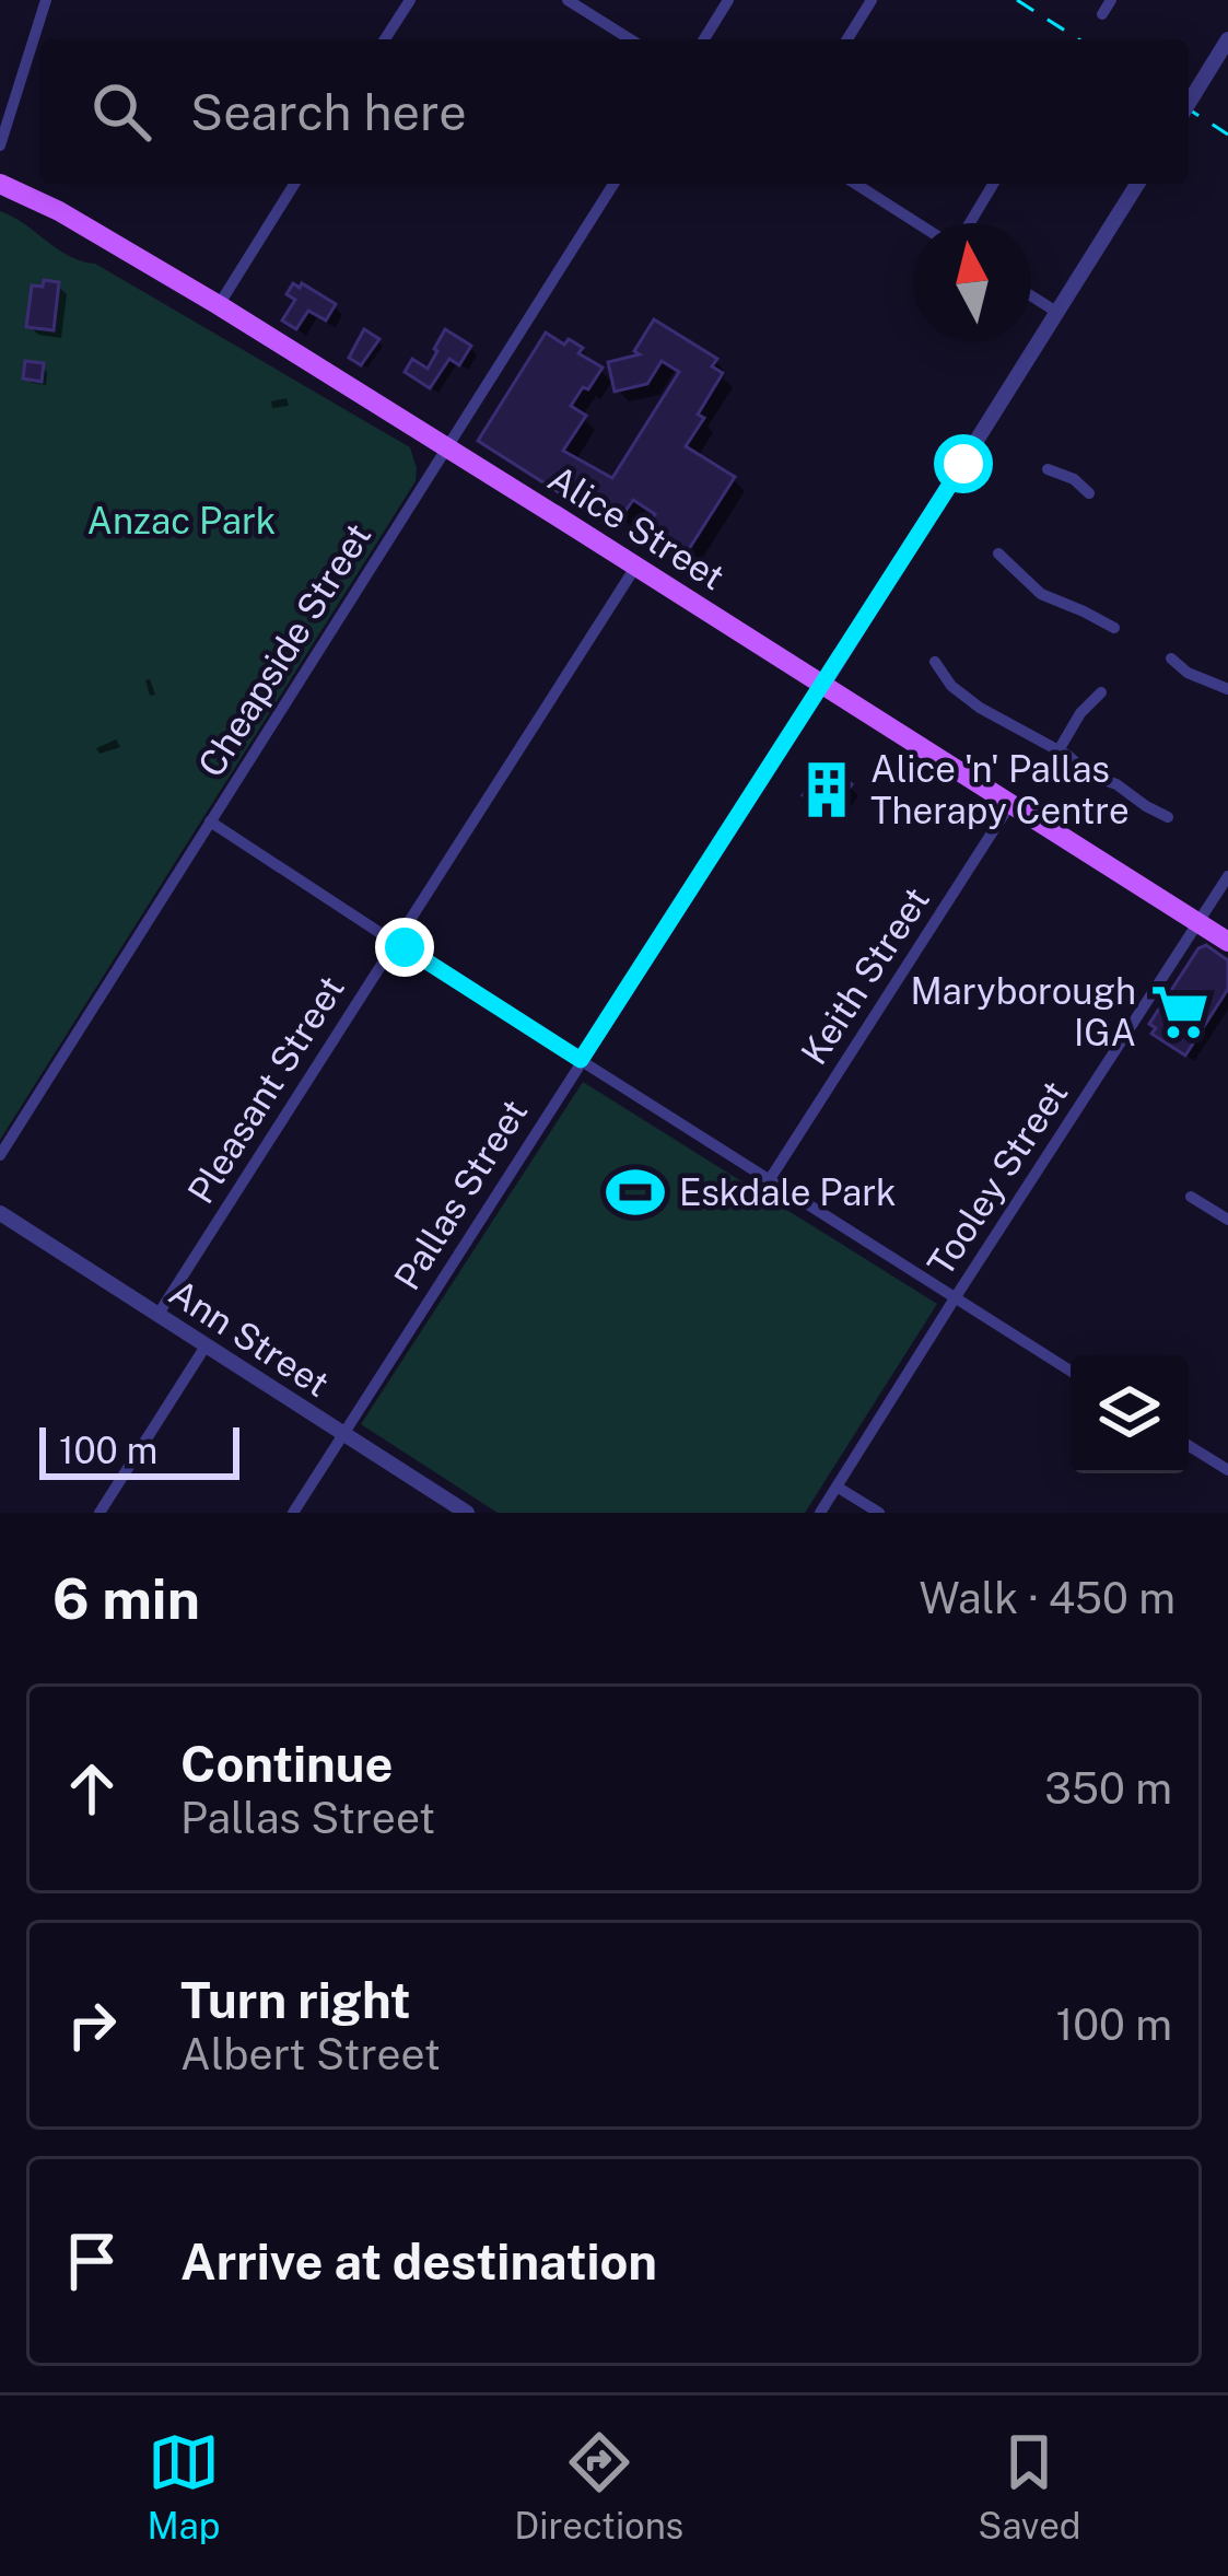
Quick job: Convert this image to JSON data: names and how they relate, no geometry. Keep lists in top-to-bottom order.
{
  "streets": {
    "main road": ["Alice Street"],
    "street": [
      "Cheapside Street",
      "Keith Street",
      "Pleasant Street",
      "Tooley Street",
      "Pallas Street",
      "Ann Street"
    ]
  },
  "crossings": [
    ["Alice Street", "Cheapside Street"],
    ["Alice Street", "Keith Street"],
    ["Alice Street", "Pleasant Street"],
    ["Alice Street", "Tooley Street"],
    ["Alice Street", "Pallas Street"],
    ["Pleasant Street", "Ann Street"],
    ["Pallas Street", "Ann Street"]
  ],
  "parks": ["Anzac Park"],
  "places": {
    "building": ["Alice 'n' Pallas Therapy Centre"],
    "supermarket": ["Maryborough IGA"],
    "sports": ["Eskdale Park"]
  },
  "scale_bar": "100 m",
  "north": "top",
  "page": {
    "search": "Search here",
    "scale": "100 m",
    "heading": ["6 min", "Walk · 450 m"],
    "list": [
      ["Continue", "Pallas Street", "350 m"],
      ["Turn right", "Albert Street", "100 m"],
      "Arrive at destination"
    ],
    "nav": ["Map", "Directions", "Saved"]
  }
}
